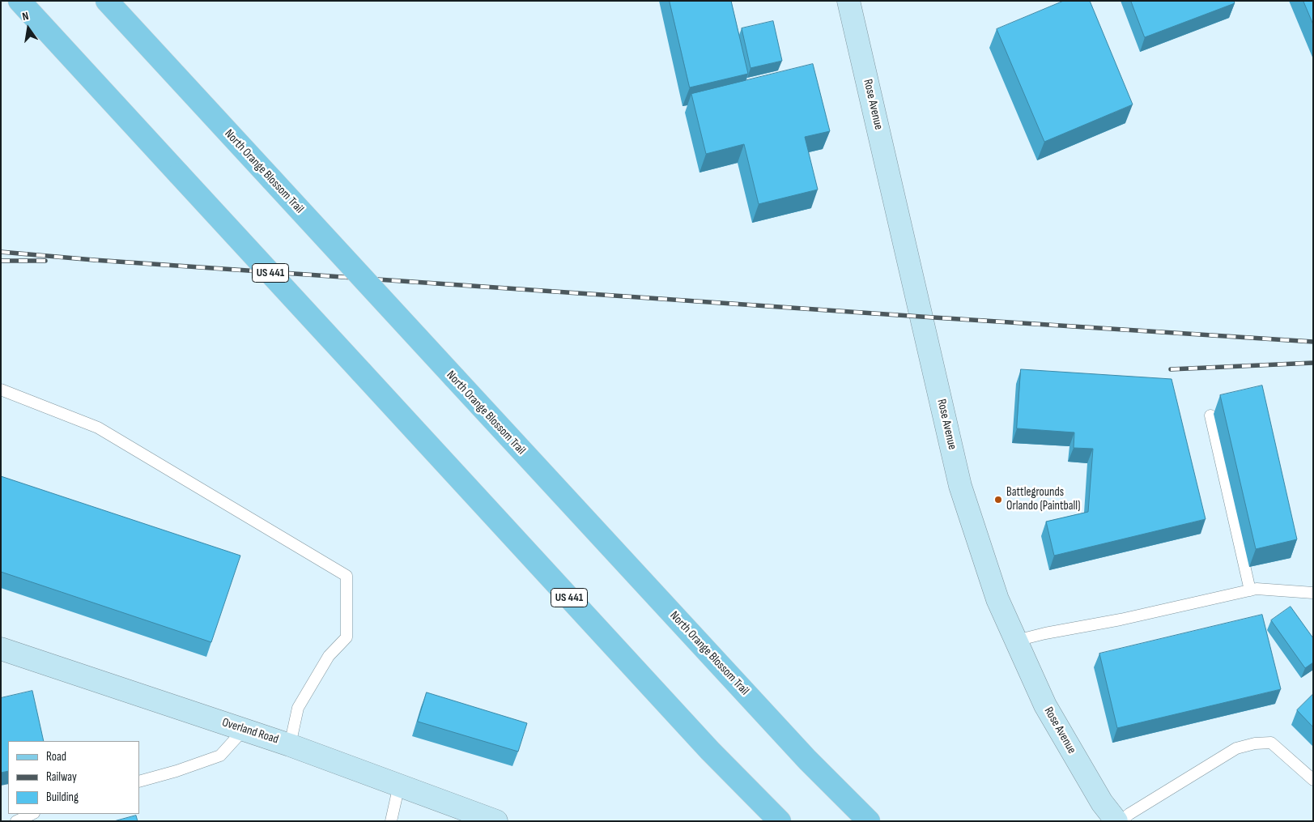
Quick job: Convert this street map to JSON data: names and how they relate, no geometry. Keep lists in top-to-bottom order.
{
  "streets": {
    "main road": ["North Orange Blossom Trail", "US 441"],
    "street": ["Rose Avenue", "Overland Road"]
  },
  "places": ["Battlegrounds Orlando (Paintball)"],
  "legend": ["Road", "Railway", "Building"],
  "north": "top"
}
